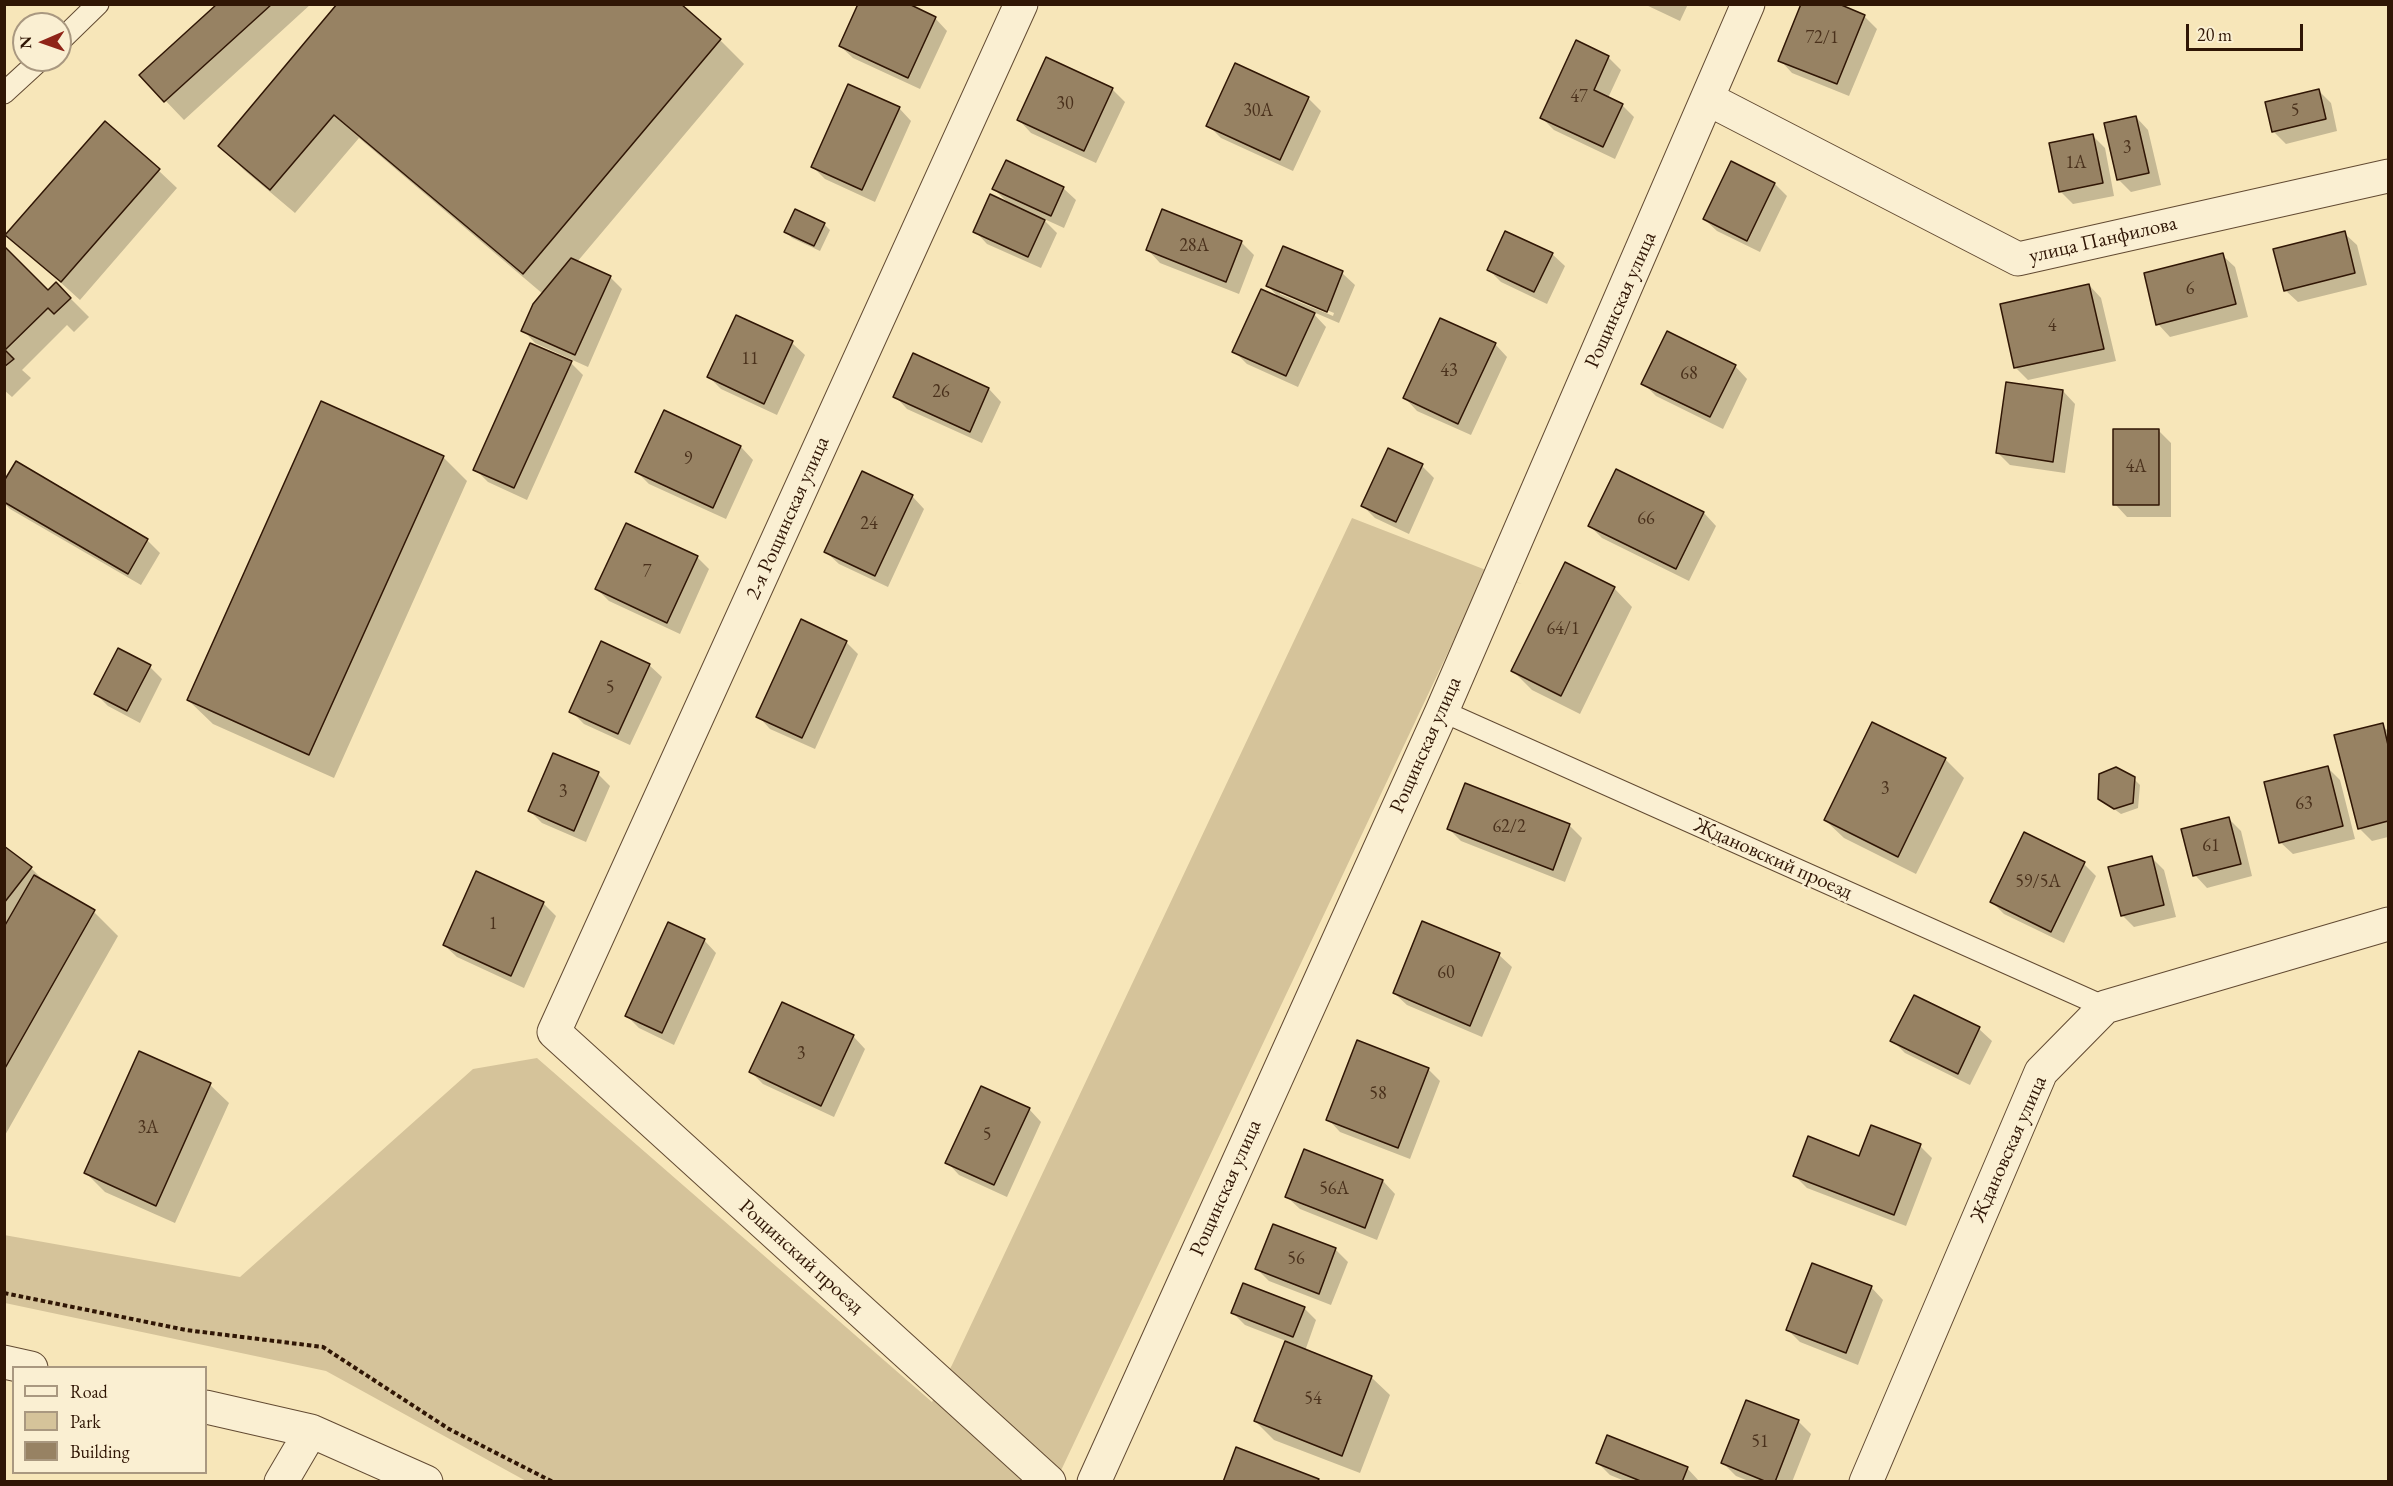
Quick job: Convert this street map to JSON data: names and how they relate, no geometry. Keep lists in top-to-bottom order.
{
  "streets": {
    "street": [
      "улица Панфилова",
      "Рощинская улица",
      "2-я Рощинская улица",
      "Ждановская улица",
      "Рощинский проезд"
    ],
    "lane": ["Ждановский проезд"]
  },
  "crossings": [
    ["улица Панфилова", "Рощинская улица"],
    ["Рощинская улица", "Ждановский проезд"],
    ["2-я Рощинская улица", "Рощинский проезд"],
    ["Ждановский проезд", "Ждановская улица"]
  ],
  "house_numbers": [
    "72/1",
    "47",
    "30",
    "30А",
    "5",
    "3",
    "1А",
    "28А",
    "6",
    "4",
    "11",
    "43",
    "68",
    "26",
    "9",
    "4А",
    "66",
    "24",
    "7",
    "64/1",
    "5",
    "3",
    "3",
    "63",
    "62/2",
    "61",
    "59/5А",
    "1",
    "60",
    "3",
    "58",
    "3А",
    "5",
    "56А",
    "56",
    "54",
    "51"
  ],
  "legend": ["Road", "Park", "Building"],
  "scale_bar": "20 m",
  "north": "left"
}
